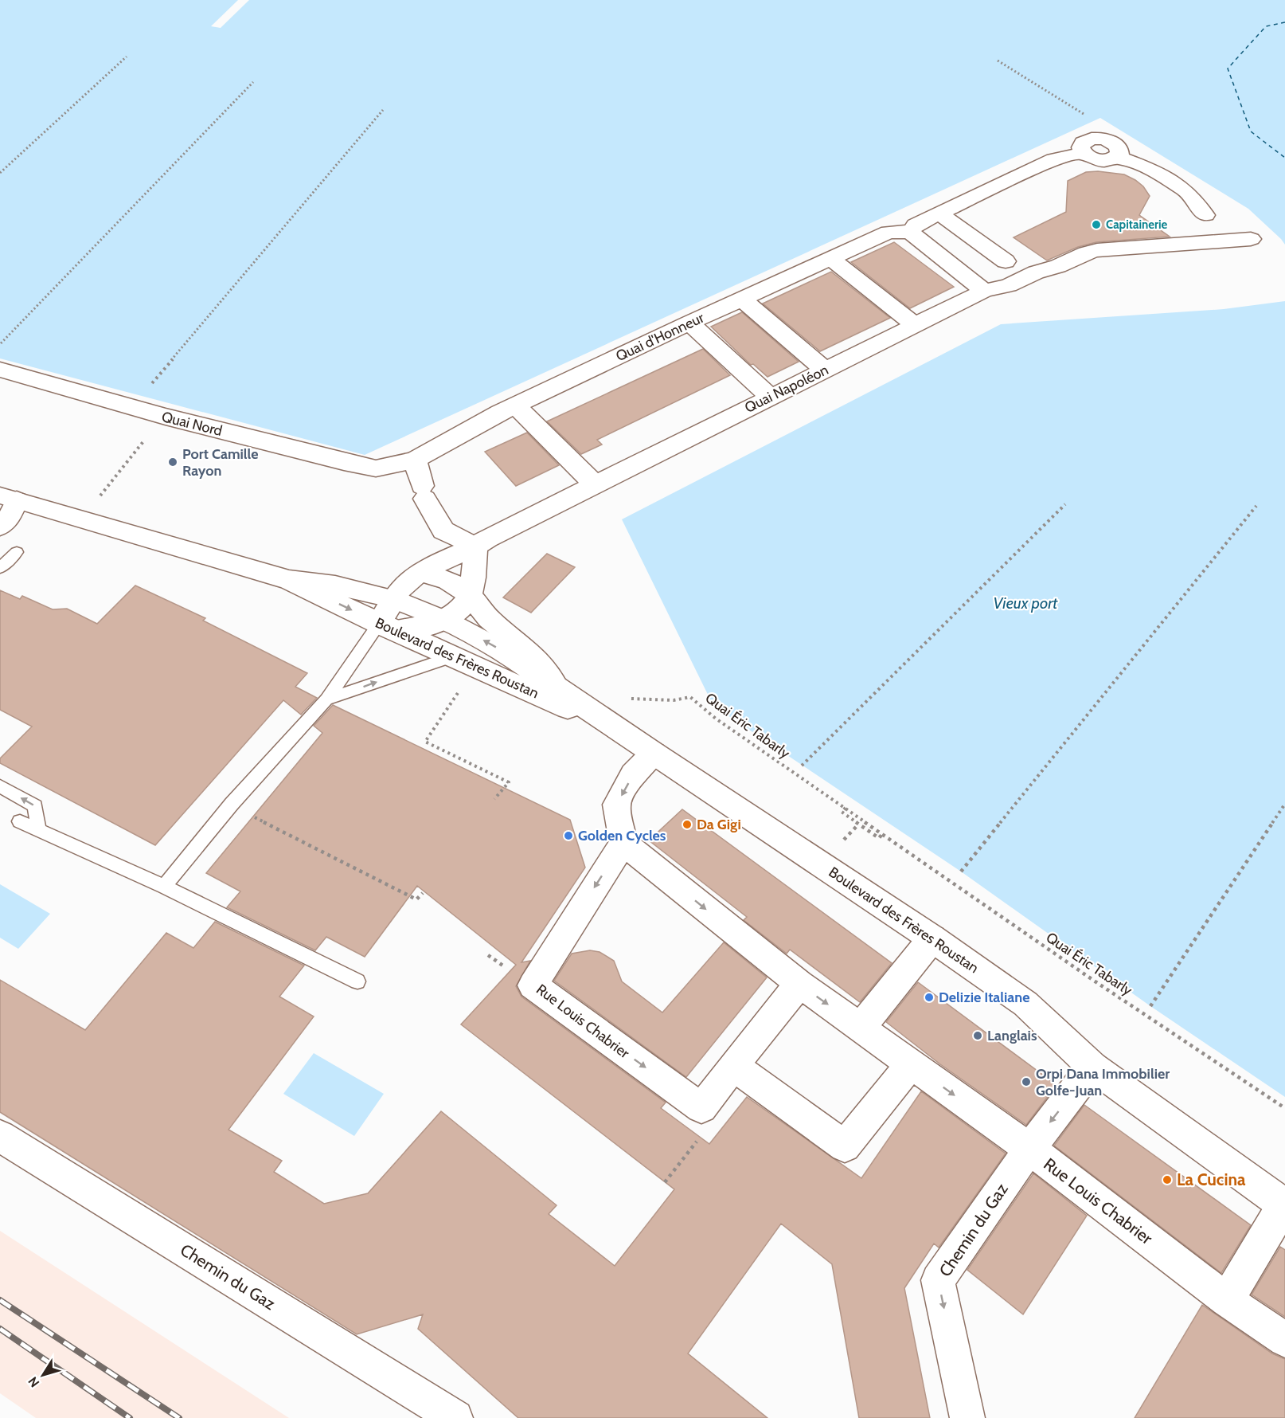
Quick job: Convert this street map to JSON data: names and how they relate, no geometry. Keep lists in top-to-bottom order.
{
  "streets": {
    "street": [
      "Quai d'Honneur",
      "Quai Napoléon",
      "Quai Nord",
      "Boulevard des Frères Roustan",
      "Rue Louis Chabrier",
      "Chemin du Gaz"
    ],
    "path": ["Quai Éric Tabarly"]
  },
  "crossings": [
    ["Quai d'Honneur", "Quai Nord"],
    ["Quai Napoléon", "Boulevard des Frères Roustan"],
    ["Boulevard des Frères Roustan", "Chemin du Gaz"],
    ["Rue Louis Chabrier", "Chemin du Gaz"]
  ],
  "one_way": ["Chemin du Gaz"],
  "water": ["Vieux port"],
  "places": [
    "Capitainerie",
    "Port Camille Rayon",
    "Da Gigi",
    "Golden Cycles",
    "Delizie Italiane",
    "Langlais",
    "Orpi Dana Immobilier Golfe-Juan",
    "La Cucina"
  ],
  "north": "bottom left"
}
